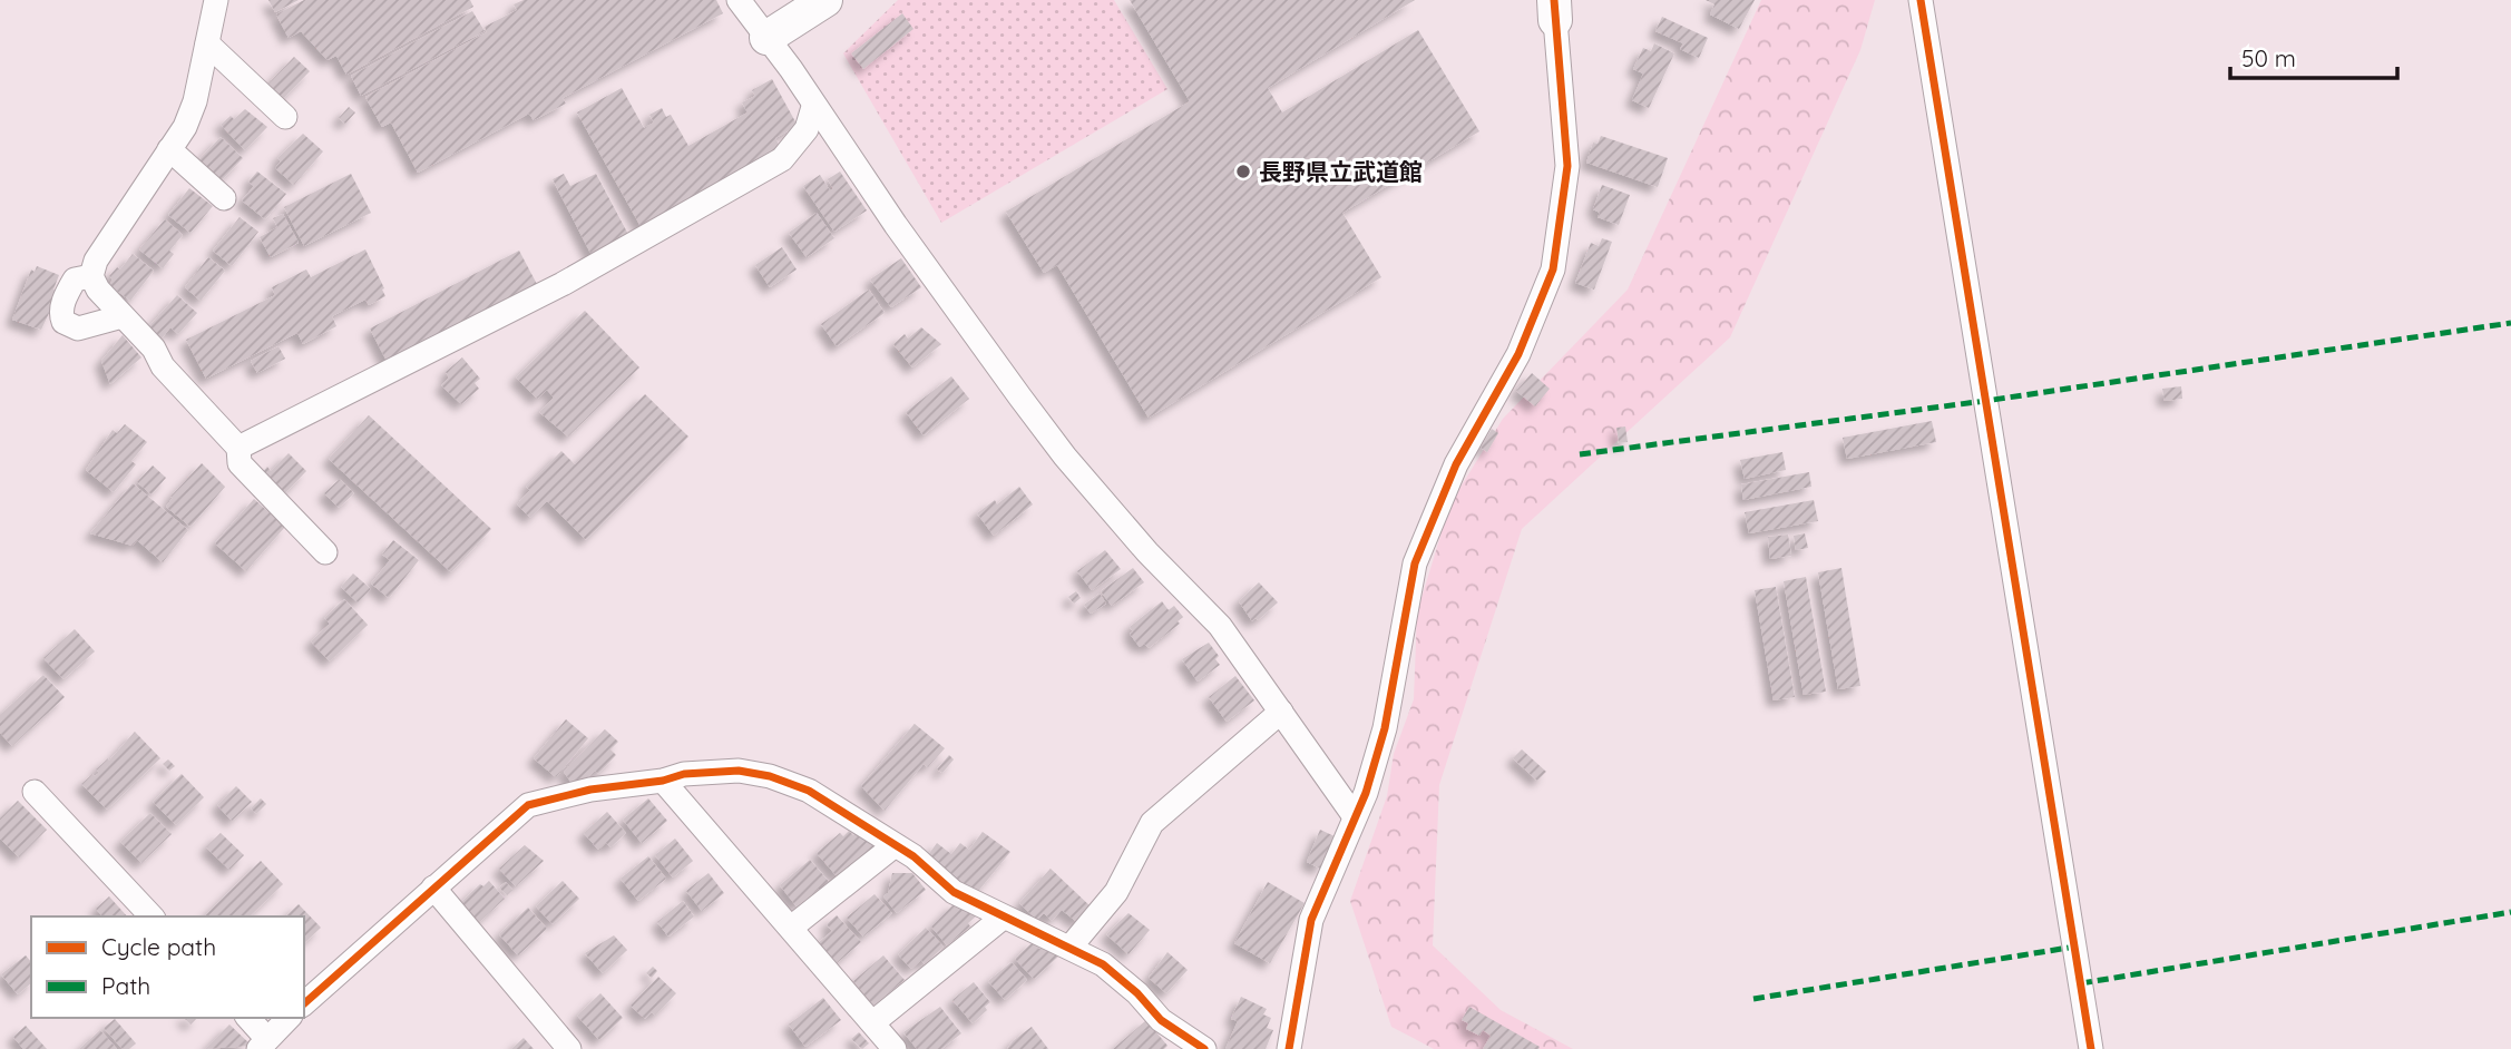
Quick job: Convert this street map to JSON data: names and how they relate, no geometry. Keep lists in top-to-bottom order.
{
  "places": ["長野県立武道館"],
  "legend": ["Cycle path", "Path"],
  "scale_bar": "50 m"
}
